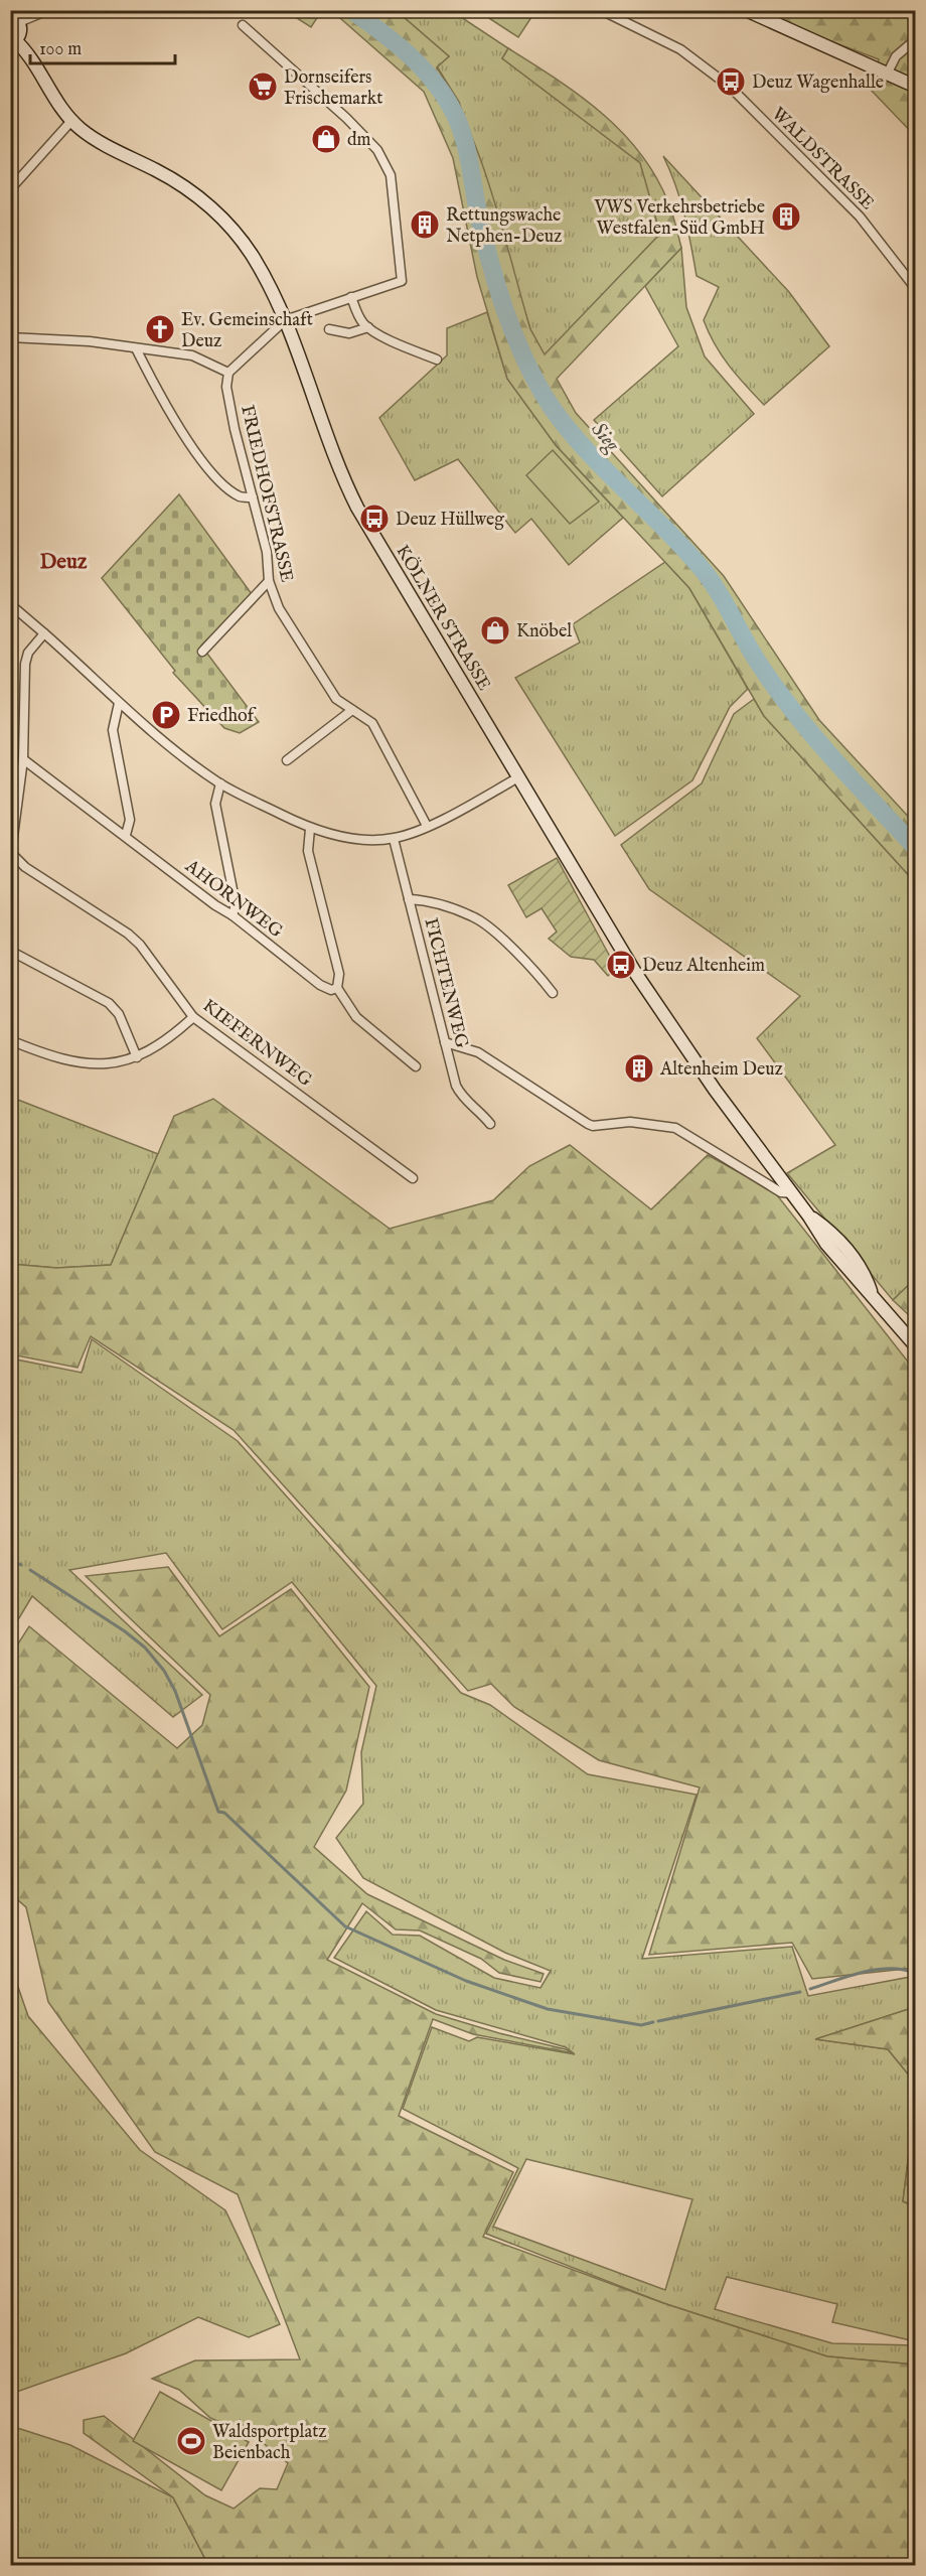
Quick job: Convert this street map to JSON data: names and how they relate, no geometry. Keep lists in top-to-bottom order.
{
  "streets": {
    "main road": ["KÖLNER STRASSE"],
    "street": [
      "WALDSTRASSE",
      "FRIEDHOFSTRASSE",
      "AHORNWEG",
      "FICHTENWEG",
      "KIEFERNWEG"
    ]
  },
  "districts": ["Deuz"],
  "water": ["Sieg"],
  "places": {
    "bus stop": ["Deuz Wagenhalle", "Deuz Hüllweg", "Deuz Altenheim"],
    "supermarket": ["Dornseifers Frischemarkt"],
    "shop": ["dm", "Knöbel"],
    "building": ["VWS Verkehrsbetriebe Westfalen-Süd GmbH", "Rettungswache Netphen-Deuz", "Altenheim Deuz"],
    "church": ["Ev. Gemeinschaft Deuz"],
    "parking": ["Friedhof"],
    "sports": ["Waldsportplatz Beienbach"]
  },
  "scale_bar": "100 m"
}
